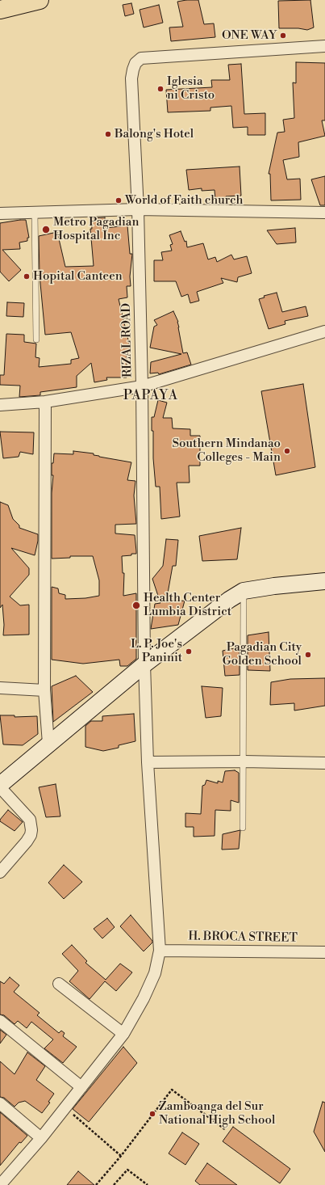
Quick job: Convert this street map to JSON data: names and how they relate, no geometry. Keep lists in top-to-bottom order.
{
  "streets": {
    "street": ["RIZAL ROAD", "H. BROCA STREET"]
  },
  "crossings": [
    ["RIZAL ROAD", "H. BROCA STREET"]
  ],
  "districts": ["PAPAYA"],
  "places": [
    "ONE WAY",
    "Iglesia ni Cristo",
    "Balong's Hotel",
    "World of Faith church",
    "Metro Pagadian Hospital Inc",
    "Hopital Canteen",
    "Southern Mindanao Colleges - Main",
    "Health Center Lumbia District",
    "L. P. Joe's Paninit",
    "Pagadian City Golden School",
    "Zamboanga del Sur National High School"
  ]
}
